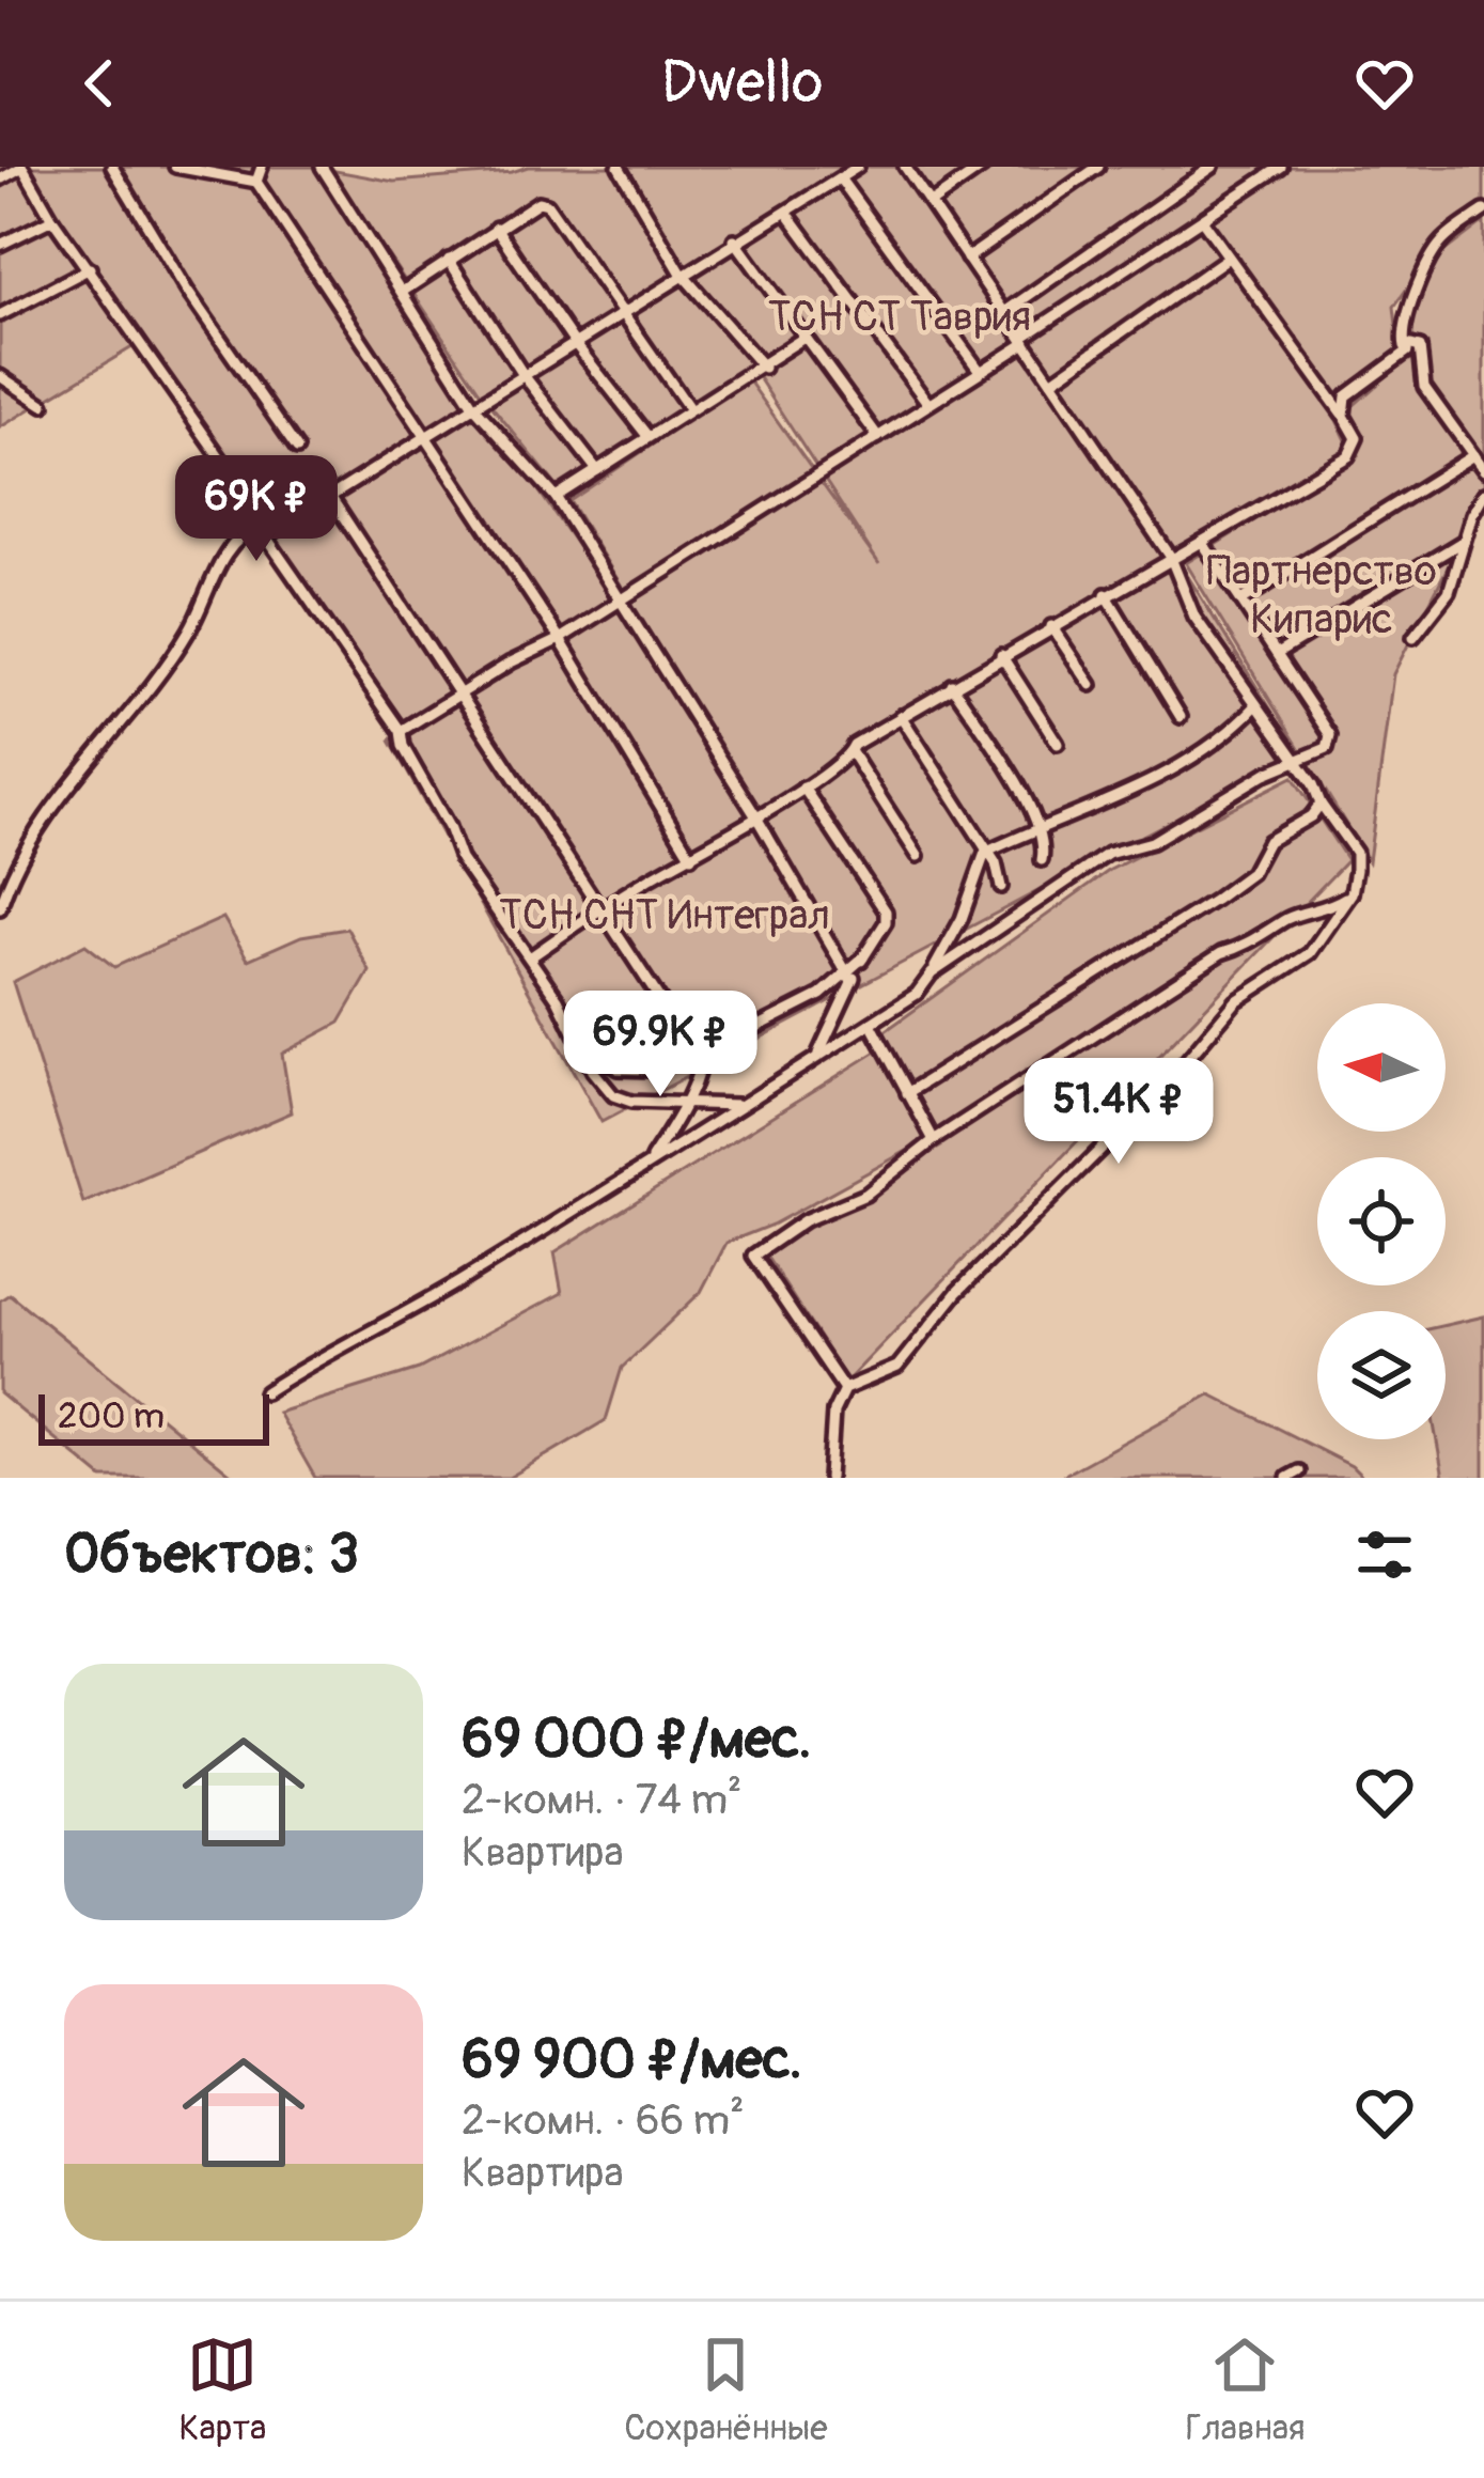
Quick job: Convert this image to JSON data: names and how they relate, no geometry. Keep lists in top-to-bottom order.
{
  "parks": ["ТСН СТ Таврия", "Партнерство Кипарис", "ТСН СНТ Интеграл"],
  "scale_bar": "200 m",
  "north": "left",
  "page": {
    "header": "Dwello",
    "price": ["69K ₽", "69.9K ₽", "51.4K ₽"],
    "scale": "200 m",
    "heading": "Объектов: 3",
    "list": [
      {
        "name": "69 000 ₽/мес.",
        "note": "2-комн. · 74 m² · Квартира"
      },
      {
        "name": "69 900 ₽/мес.",
        "note": "2-комн. · 66 m² · Квартира"
      }
    ],
    "tabs": ["Карта", "Сохранённые", "Главная"]
  }
}
